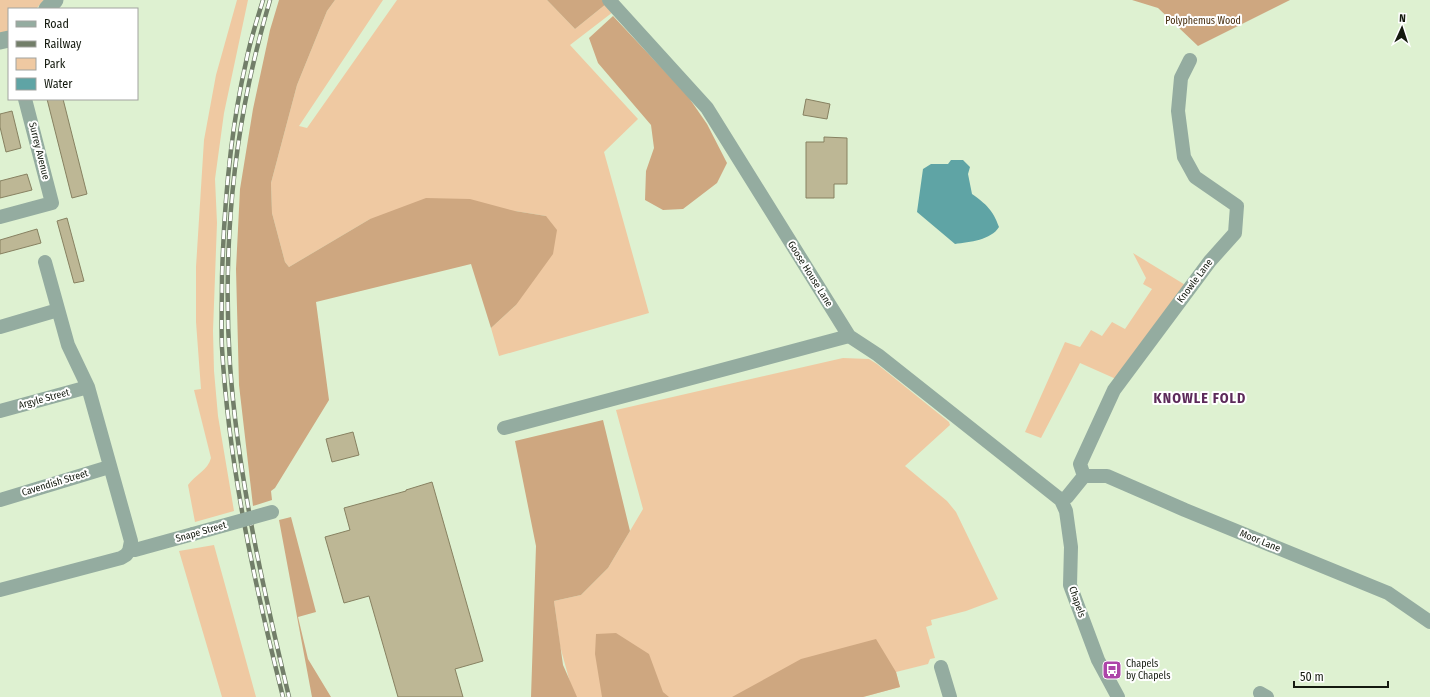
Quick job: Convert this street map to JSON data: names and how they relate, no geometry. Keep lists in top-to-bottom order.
{
  "streets": {
    "street": [
      "Surrey Avenue",
      "Goose House Lane",
      "Knowle Lane",
      "Argyle Street",
      "Cavendish Street",
      "Snape Street",
      "Moor Lane",
      "Chapels"
    ]
  },
  "crossings": [
    ["Goose House Lane", "Chapels"],
    ["Knowle Lane", "Moor Lane"]
  ],
  "districts": ["KNOWLE FOLD"],
  "parks": ["Polyphemus Wood"],
  "places": {
    "bus stop": ["Chapels by Chapels"]
  },
  "legend": [
    "Road",
    "Railway",
    "Park",
    "Water"
  ],
  "scale_bar": "50 m",
  "north": "top"
}
